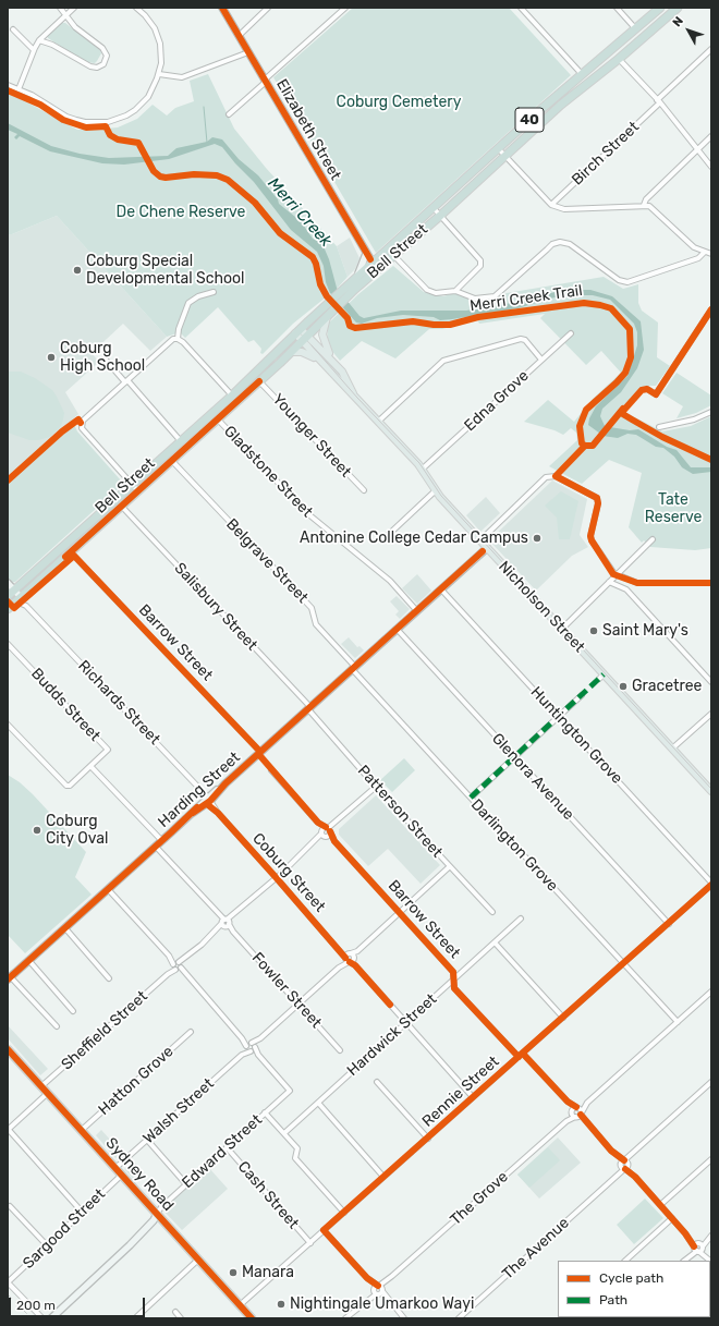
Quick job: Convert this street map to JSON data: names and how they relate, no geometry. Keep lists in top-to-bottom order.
{
  "streets": {
    "highway": ["40", "Bell Street", "Sydney Road"],
    "main road": ["Nicholson Street"],
    "street": [
      "Elizabeth Street",
      "Birch Street",
      "Edna Grove",
      "Younger Street",
      "Gladstone Street",
      "Belgrave Street",
      "Salisbury Street",
      "Barrow Street",
      "Richards Street",
      "Budds Street",
      "Huntington Grove",
      "Glenora Avenue",
      "Harding Street",
      "Patterson Street",
      "Darlington Grove",
      "Coburg Street",
      "Fowler Street",
      "Sheffield Street",
      "Hardwick Street",
      "Hatton Grove",
      "Rennie Street",
      "Walsh Street",
      "Edward Street",
      "Cash Street",
      "The Grove",
      "Sargood Street",
      "The Avenue"
    ],
    "cycle path": ["Merri Creek Trail"]
  },
  "crossings": [
    ["Elizabeth Street", "Bell Street"],
    ["Bell Street", "Younger Street"],
    ["Bell Street", "Gladstone Street"],
    ["Bell Street", "Belgrave Street"],
    ["Bell Street", "Salisbury Street"],
    ["Bell Street", "Nicholson Street"],
    ["Bell Street", "Barrow Street"],
    ["Bell Street", "Richards Street"],
    ["Edna Grove", "Nicholson Street"],
    ["Gladstone Street", "Harding Street"],
    ["Belgrave Street", "Harding Street"],
    ["Belgrave Street", "Darlington Grove"],
    ["Salisbury Street", "Harding Street"],
    ["Salisbury Street", "Patterson Street"],
    ["Nicholson Street", "Harding Street"],
    ["Barrow Street", "Harding Street"],
    ["Barrow Street", "Hardwick Street"],
    ["Barrow Street", "Rennie Street"],
    ["Barrow Street", "Walsh Street"],
    ["Barrow Street", "The Grove"],
    ["Richards Street", "Harding Street"],
    ["Richards Street", "Coburg Street"],
    ["Budds Street", "Harding Street"],
    ["Huntington Grove", "Harding Street"],
    ["Huntington Grove", "Rennie Street"],
    ["Glenora Avenue", "Harding Street"],
    ["Glenora Avenue", "Rennie Street"],
    ["Harding Street", "Patterson Street"],
    ["Harding Street", "Darlington Grove"],
    ["Harding Street", "Coburg Street"],
    ["Harding Street", "Fowler Street"],
    ["Patterson Street", "Walsh Street"],
    ["Darlington Grove", "Rennie Street"],
    ["Darlington Grove", "The Grove"],
    ["Coburg Street", "Walsh Street"],
    ["Fowler Street", "Sheffield Street"],
    ["Fowler Street", "Walsh Street"],
    ["Sheffield Street", "Sydney Road"],
    ["Hatton Grove", "Sydney Road"],
    ["Rennie Street", "Sydney Road"],
    ["Rennie Street", "Cash Street"],
    ["Walsh Street", "Sydney Road"],
    ["Edward Street", "Sydney Road"],
    ["Edward Street", "Cash Street"],
    ["Sydney Road", "Sargood Street"]
  ],
  "water": ["Merri Creek"],
  "parks": ["Coburg Cemetery", "De Chene Reserve", "Tate Reserve"],
  "places": [
    "Coburg Special Developmental School",
    "Coburg High School",
    "Antonine College Cedar Campus",
    "Saint Mary's",
    "Gracetree",
    "Coburg City Oval",
    "Manara",
    "Nightingale Umarkoo Wayi"
  ],
  "legend": ["Cycle path", "Path"],
  "scale_bar": "200 m",
  "north": "top left"
}
